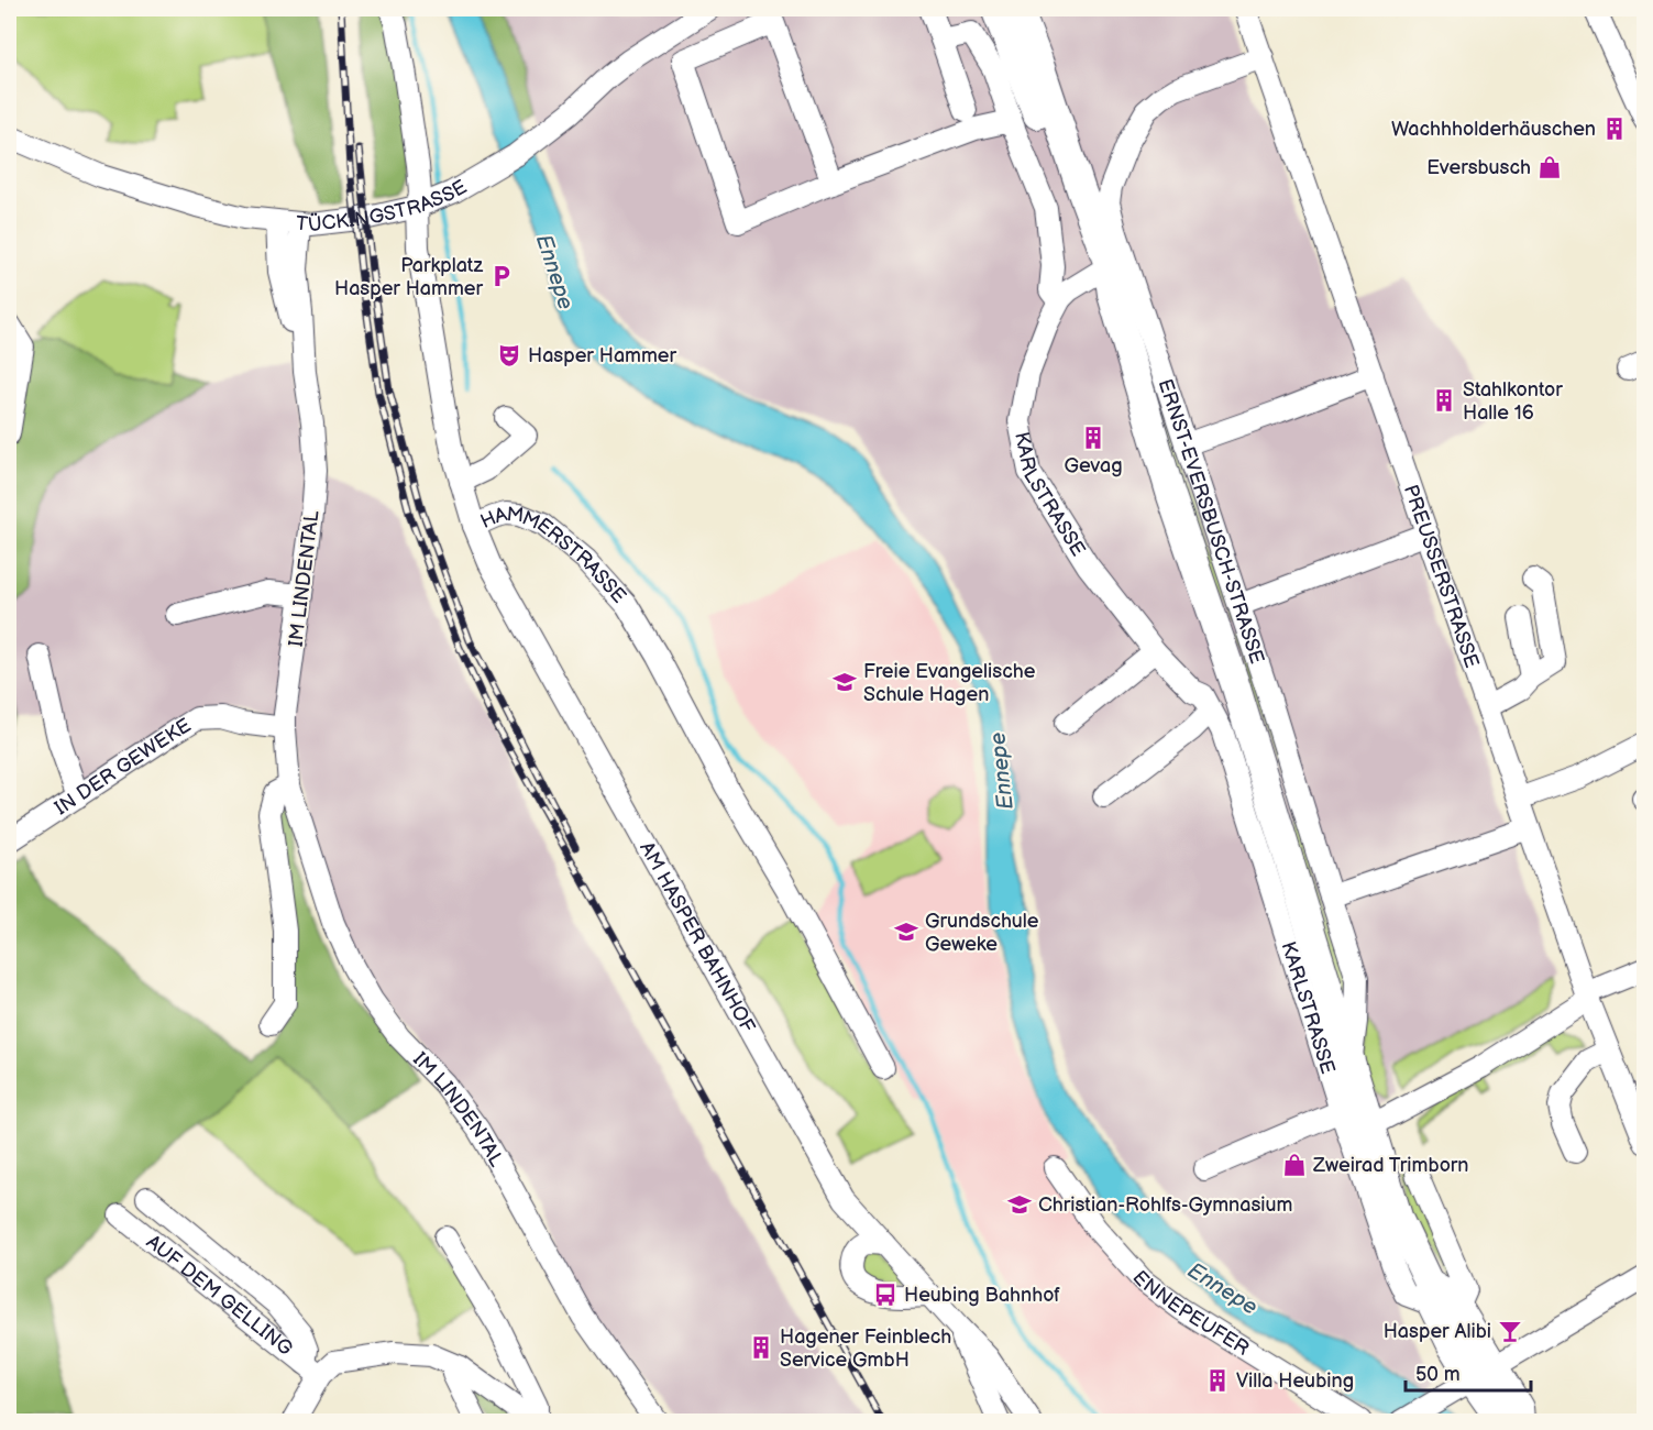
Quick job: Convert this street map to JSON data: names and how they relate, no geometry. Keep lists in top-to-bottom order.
{
  "streets": {
    "street": [
      "TÜCKINGSTRASSE",
      "KARLSTRASSE",
      "ERNST-EVERSBUSCH-STRASSE",
      "HAMMERSTRASSE",
      "PREUSSERSTRASSE",
      "IM LINDENTAL",
      "IN DER GEWEKE",
      "AM HASPER BAHNHOF",
      "AUF DEM GELLING",
      "ENNEPEUFER"
    ]
  },
  "crossings": [
    ["TÜCKINGSTRASSE", "HAMMERSTRASSE"],
    ["TÜCKINGSTRASSE", "IM LINDENTAL"],
    ["ERNST-EVERSBUSCH-STRASSE", "PREUSSERSTRASSE"],
    ["HAMMERSTRASSE", "AM HASPER BAHNHOF"],
    ["IM LINDENTAL", "IN DER GEWEKE"]
  ],
  "water": ["Ennepe"],
  "places": {
    "building": [
      "Wachhholderhäuschen",
      "Stahlkontor Halle 16",
      "Gevag",
      "Hagener Feinblech Service GmbH",
      "Villa Heubing"
    ],
    "shop": ["Eversbusch", "Zweirad Trimborn"],
    "parking": ["Parkplatz Hasper Hammer"],
    "theatre": ["Hasper Hammer"],
    "school or university": ["Freie Evangelische Schule Hagen", "Grundschule Geweke", "Christian-Rohlfs-Gymnasium"],
    "bus stop": ["Heubing Bahnhof"],
    "bar": ["Hasper Alibi"]
  },
  "scale_bar": "50 m"
}
